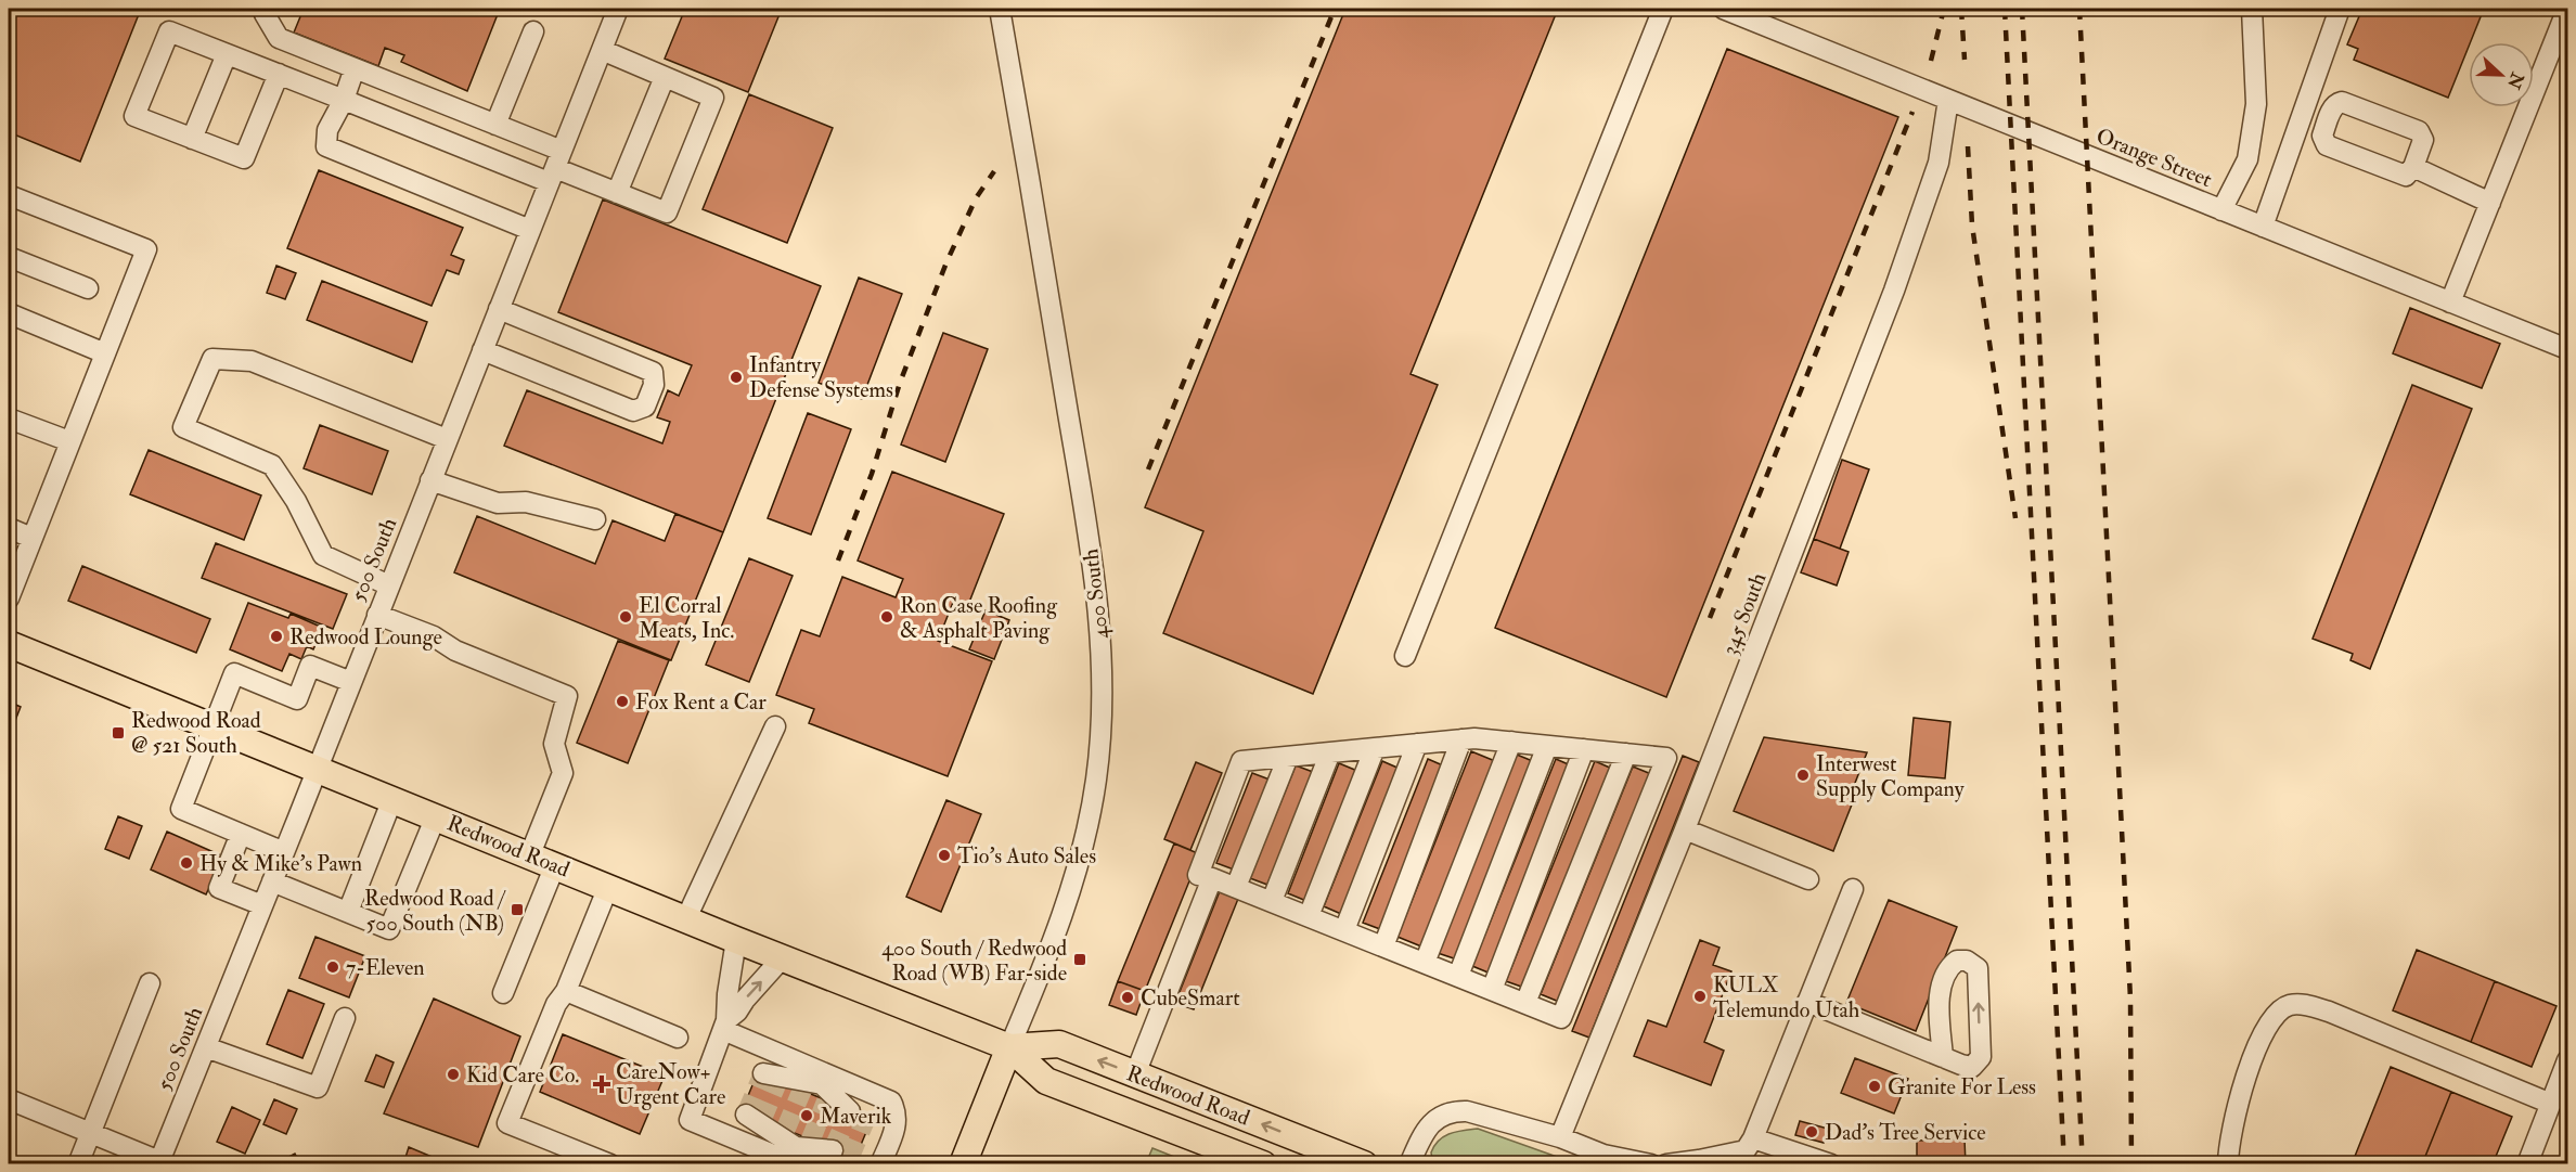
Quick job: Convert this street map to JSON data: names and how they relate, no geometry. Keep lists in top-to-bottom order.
{
  "streets": {
    "main road": ["400 South", "Redwood Road"],
    "street": ["Orange Street", "500 South", "345 South"]
  },
  "crossings": [
    ["Orange Street", "345 South"],
    ["500 South", "Redwood Road"],
    ["400 South", "Redwood Road"]
  ],
  "places": {
    "other": [
      "Infantry Defense Systems",
      "El Corral Meats, Inc.",
      "Ron Case Roofing & Asphalt Paving",
      "Redwood Lounge",
      "Fox Rent a Car",
      "Interwest Supply Company",
      "Tio's Auto Sales",
      "Hy & Mike's Pawn",
      "7-Eleven",
      "KULX Telemundo Utah",
      "CubeSmart",
      "Kid Care Co.",
      "Granite For Less",
      "Maverik",
      "Dad's Tree Service"
    ],
    "transit": ["Redwood Road @ 521 South", "Redwood Road / 500 South (NB)", "400 South / Redwood Road (WB) Far-side"],
    "health": ["CareNow+ Urgent Care"]
  },
  "north": "right"
}
